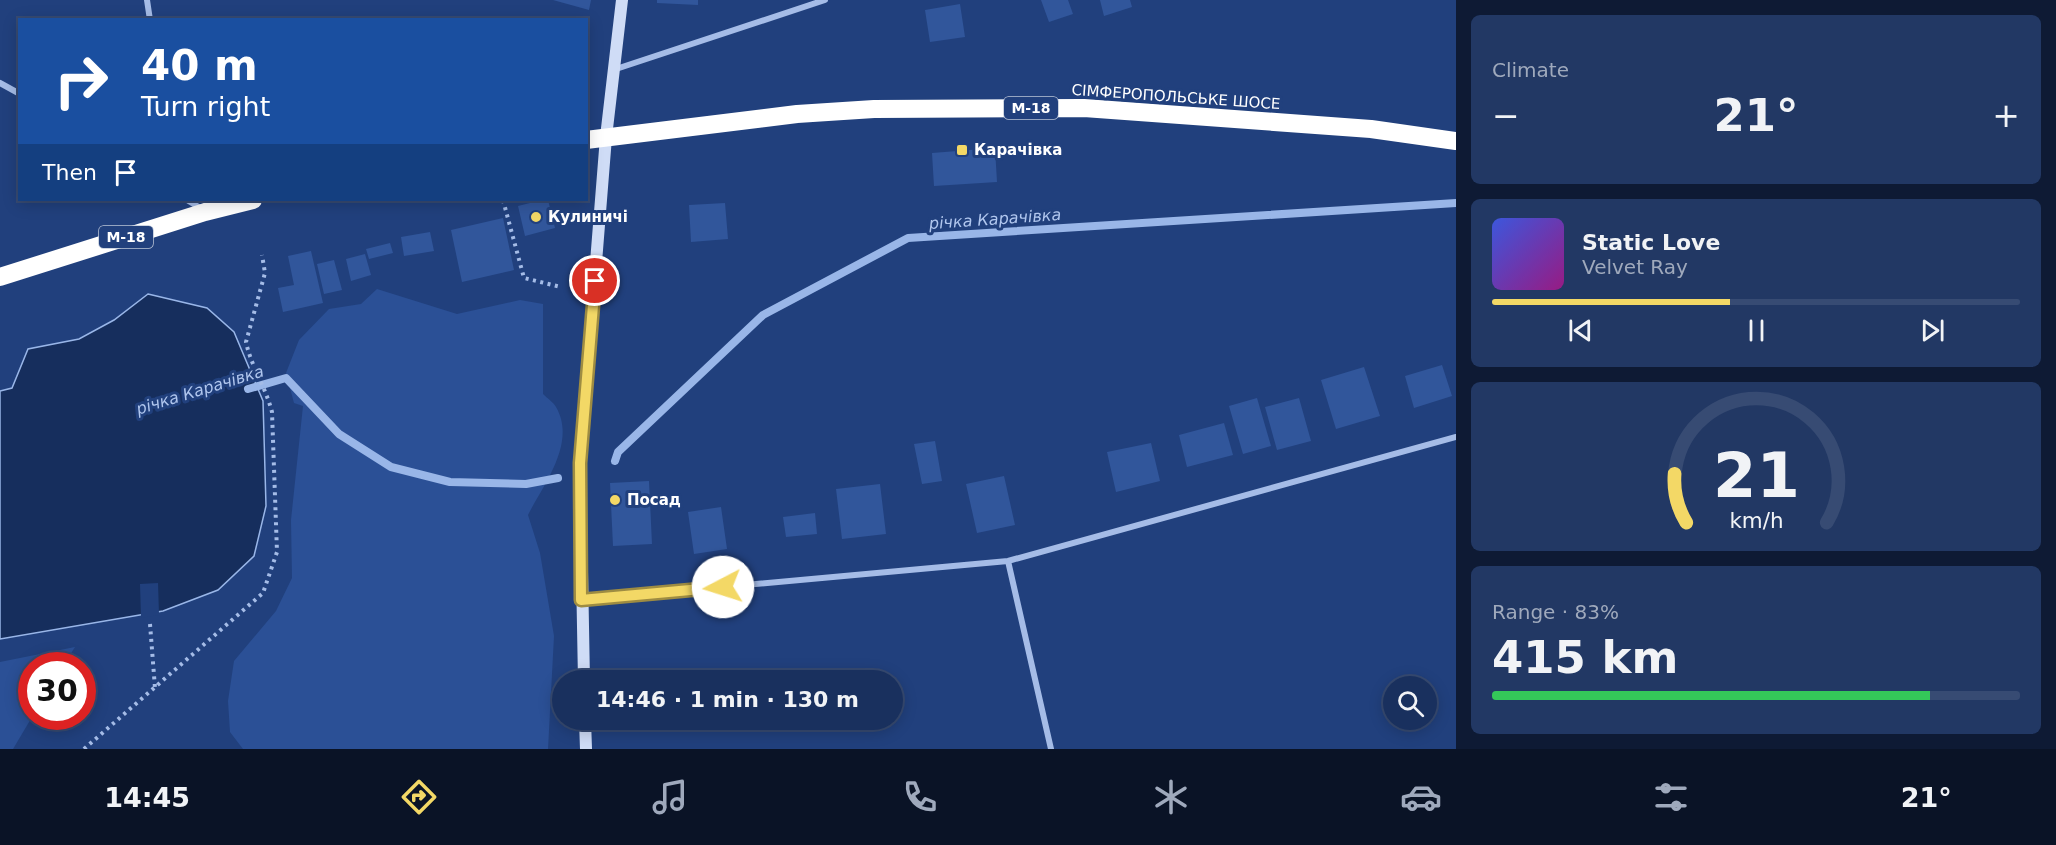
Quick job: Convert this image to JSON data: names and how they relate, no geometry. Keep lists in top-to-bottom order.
{
  "streets": {
    "highway": ["СІМФЕРОПОЛЬСЬКЕ ШОСЕ", "М-18"]
  },
  "crossings": [
    ["СІМФЕРОПОЛЬСЬКЕ ШОСЕ", "М-18"]
  ],
  "water": ["річка Карачівка"],
  "places": {
    "transit": ["Карачівка"],
    "other": ["Кулиничі", "Посад"]
  },
  "page": {
    "tile": [
      "Climate",
      ["Range · 83%", "415 km"]
    ],
    "turn": ["40 m", "Turn right"],
    "heat": ["−", "21°", "+"],
    "then": "Then",
    "song": ["Static Love", "Velvet Ray"],
    "limit": "30",
    "trip": "14:46 · 1 min · 130 m",
    "tabs": ["14:45", "21°"],
    "gauge": ["21", "km/h"]
  }
}
